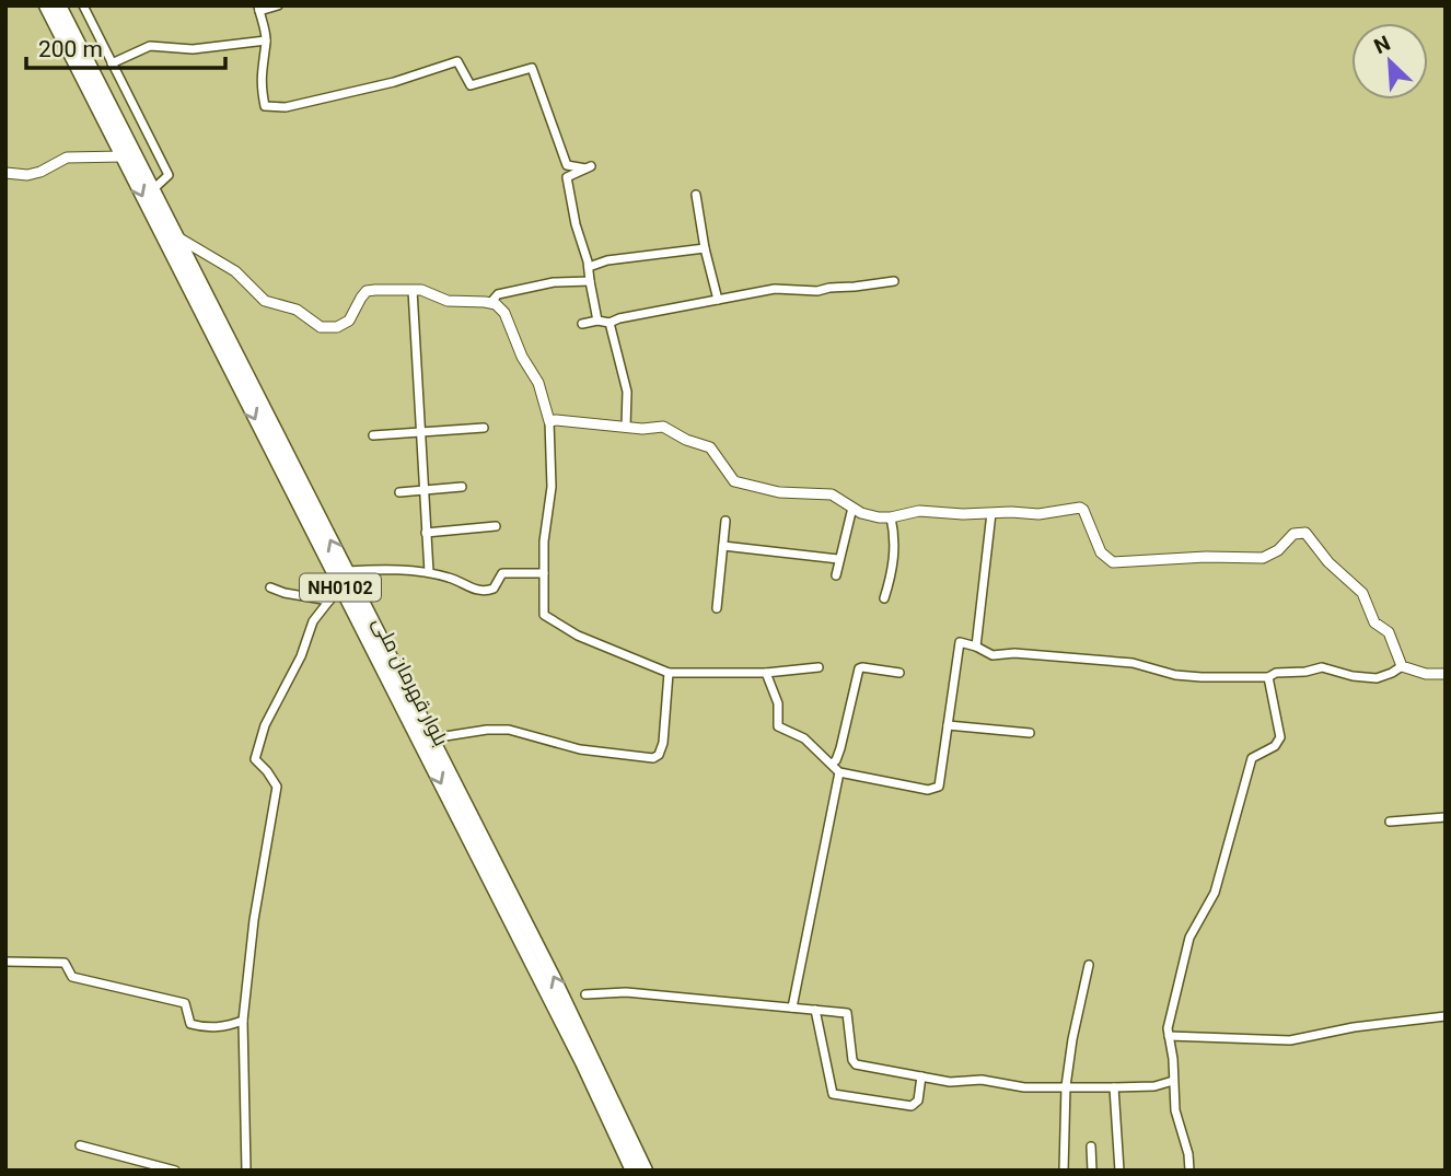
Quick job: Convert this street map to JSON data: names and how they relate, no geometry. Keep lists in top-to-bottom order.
{
  "streets": {
    "highway": ["NH0102", "بلوار قهرمان ملی"]
  },
  "scale_bar": "200 m",
  "north": "top left"
}
